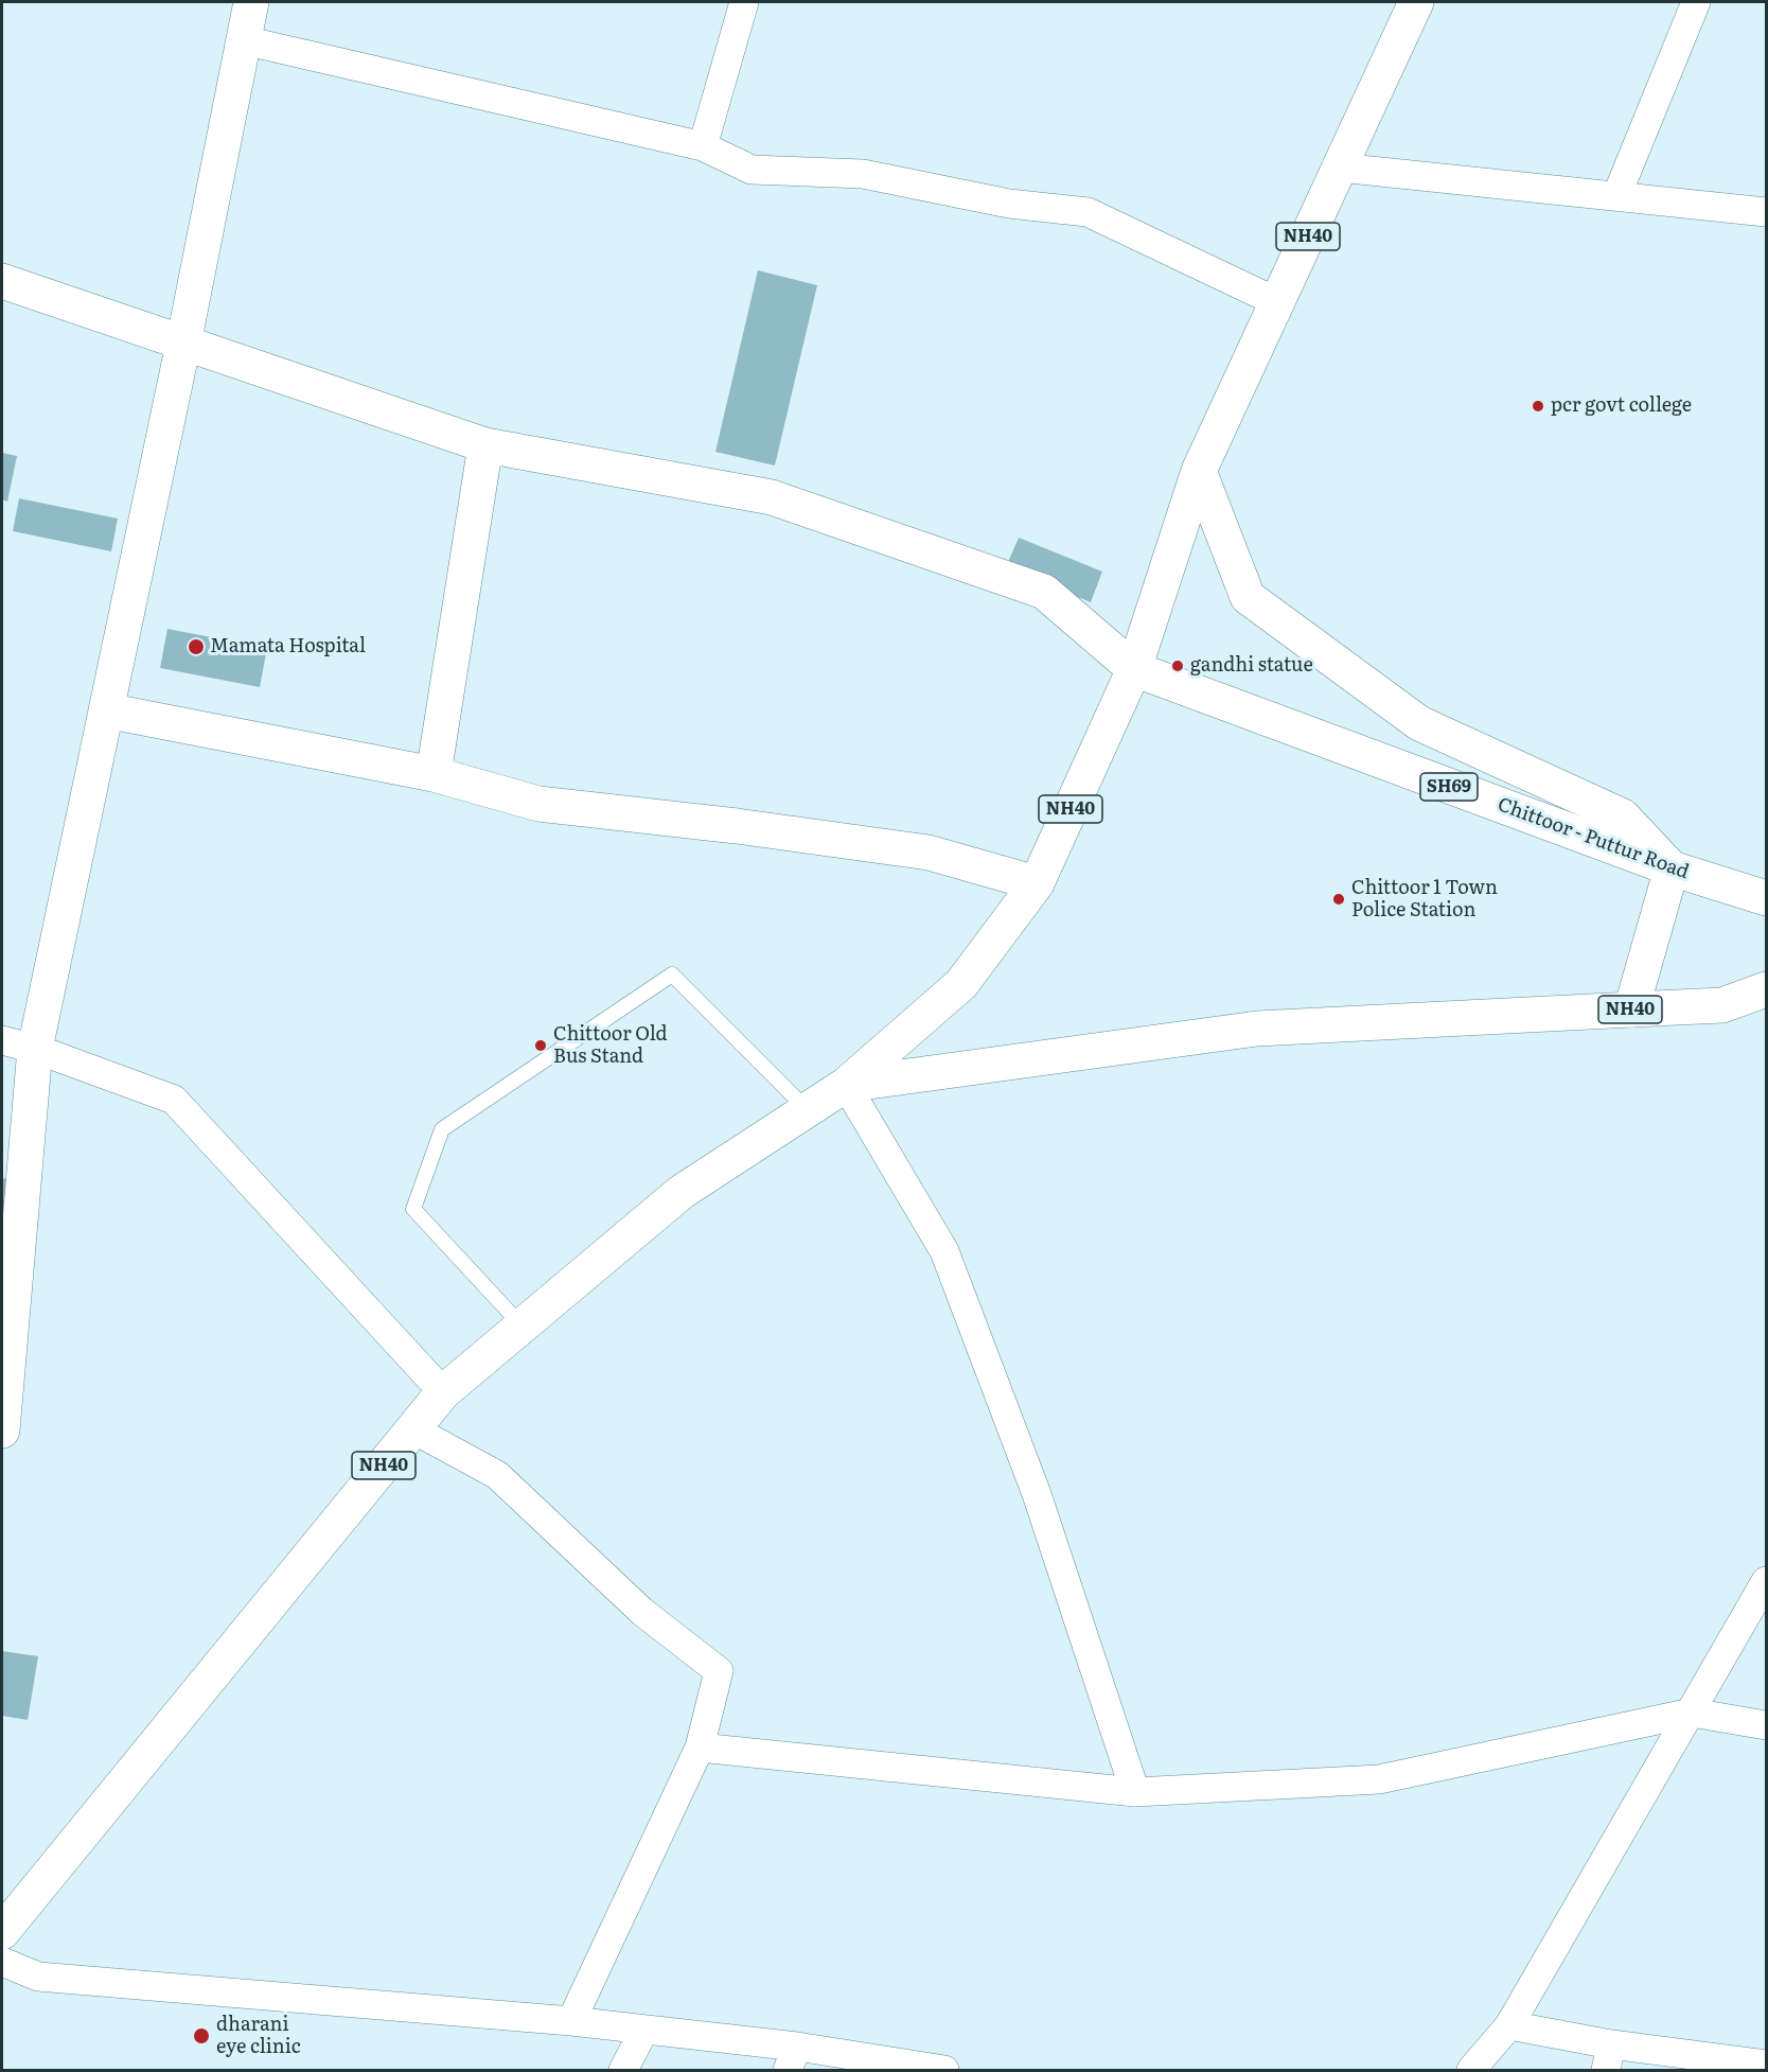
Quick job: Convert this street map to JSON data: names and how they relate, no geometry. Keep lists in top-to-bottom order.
{
  "streets": {
    "main road": ["NH40", "SH69", "Chittoor - Puttur Road"]
  },
  "crossings": [
    ["NH40", "Chittoor - Puttur Road"]
  ],
  "places": [
    "pcr govt college",
    "Mamata Hospital",
    "gandhi statue",
    "Chittoor 1 Town Police Station",
    "Chittoor Old Bus Stand",
    "dharani eye clinic"
  ]
}
